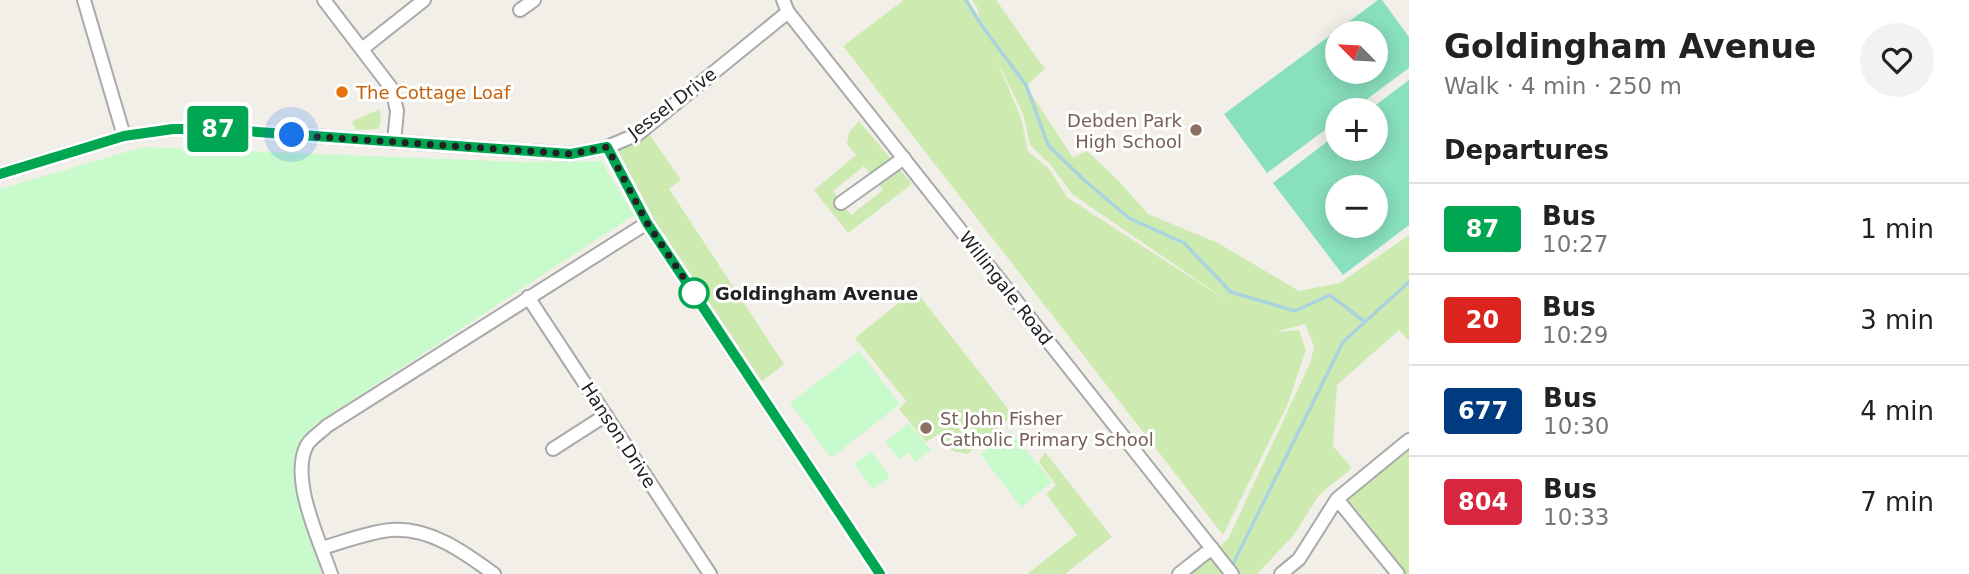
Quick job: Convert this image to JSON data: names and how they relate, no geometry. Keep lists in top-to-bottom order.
{
  "streets": {
    "street": ["Jessel Drive", "Willingale Road", "Hanson Drive"]
  },
  "crossings": [
    ["Jessel Drive", "Willingale Road"]
  ],
  "places": [
    "The Cottage Loaf",
    "Debden Park High School",
    "Goldingham Avenue",
    "St John Fisher Catholic Primary School"
  ],
  "lines": ["bus line 87"],
  "north": "top left",
  "page": {
    "on_map": "87",
    "heading": [
      ["Goldingham Avenue", "Walk · 4 min · 250 m"],
      "Departures"
    ],
    "map_buttons": ["+", "−"],
    "list": [
      {
        "mark": "87",
        "name": "Bus",
        "note": "10:27",
        "value": "1 min"
      },
      {
        "mark": "20",
        "name": "Bus",
        "note": "10:29",
        "value": "3 min"
      },
      {
        "mark": "677",
        "name": "Bus",
        "note": "10:30",
        "value": "4 min"
      },
      {
        "mark": "804",
        "name": "Bus",
        "note": "10:33",
        "value": "7 min"
      }
    ]
  }
}
